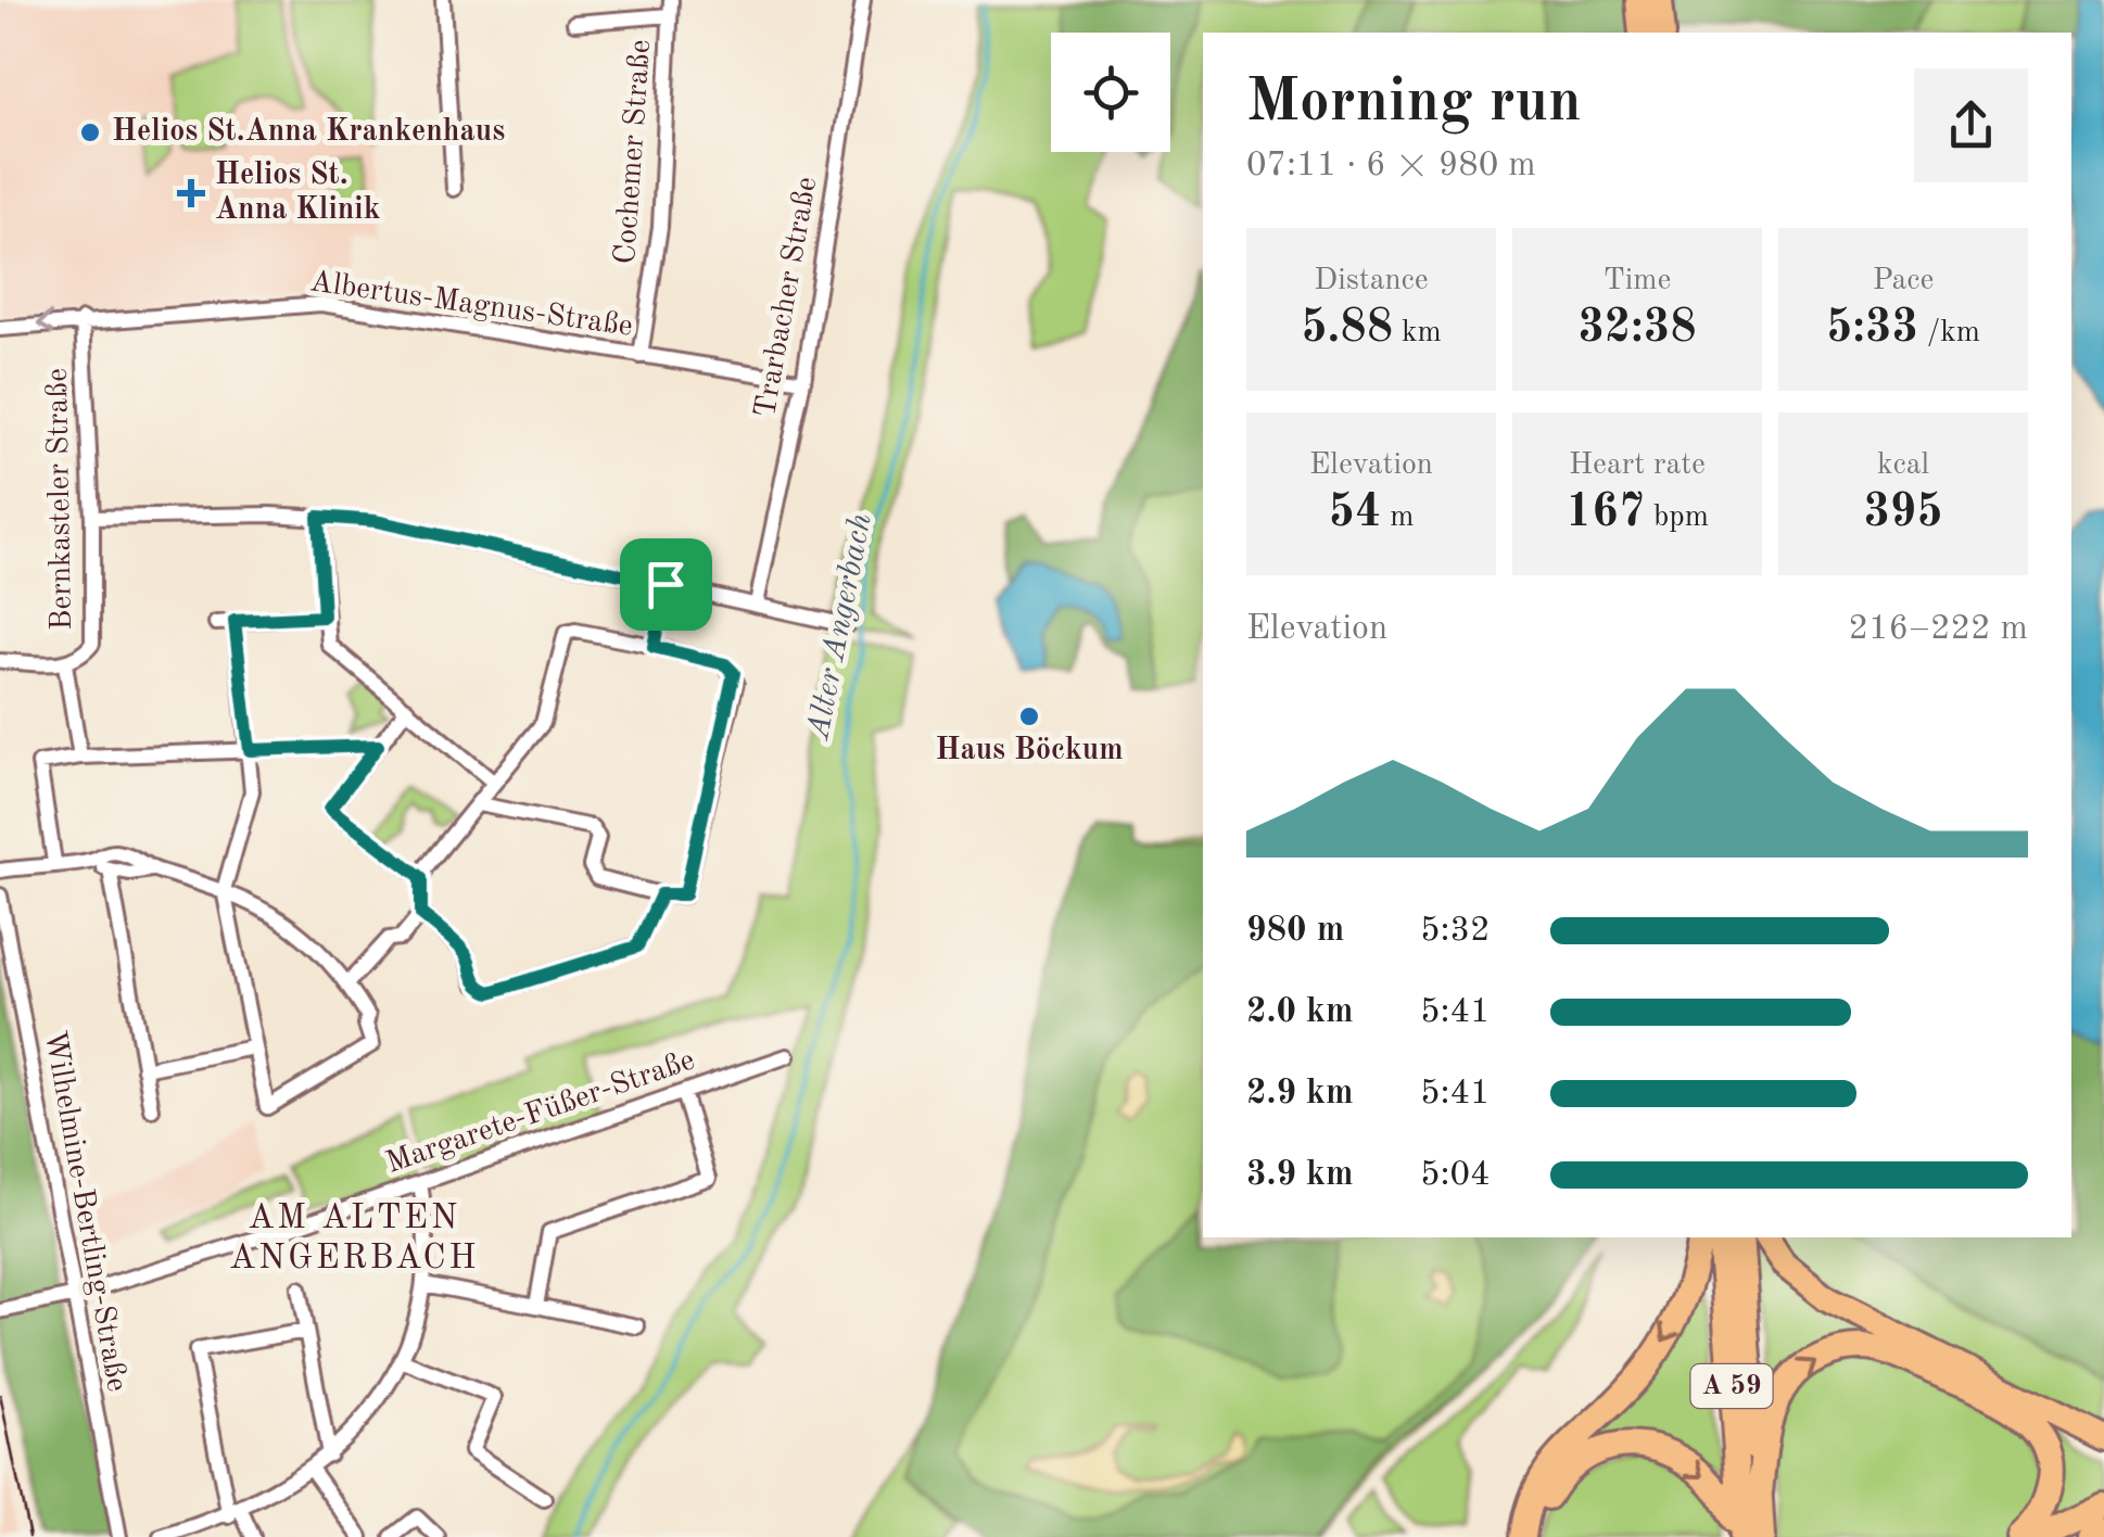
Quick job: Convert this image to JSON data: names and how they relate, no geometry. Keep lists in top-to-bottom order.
{
  "streets": {
    "highway": ["A 59"],
    "street": [
      "Cochemer Straße",
      "Trarbacher Straße",
      "Albertus-Magnus-Straße",
      "Bernkasteler Straße",
      "Margarete-Füßer-Straße",
      "Wilhelmine-Bertling-Straße"
    ]
  },
  "crossings": [
    ["Cochemer Straße", "Albertus-Magnus-Straße"],
    ["Trarbacher Straße", "Albertus-Magnus-Straße"],
    ["Albertus-Magnus-Straße", "Bernkasteler Straße"],
    ["Margarete-Füßer-Straße", "Wilhelmine-Bertling-Straße"]
  ],
  "districts": ["AM ALTEN ANGERBACH"],
  "water": ["Alter Angerbach"],
  "places": {
    "other": ["Helios St.Anna Krankenhaus", "Haus Böckum"],
    "health": ["Helios St. Anna Klinik"]
  },
  "page": {
    "heading": ["Morning run", "07:11 · 6 × 980 m"],
    "stats": [
      ["Distance", "5.88 km"],
      ["Time", "32:38"],
      ["Pace", "5:33 /km"],
      ["Elevation", "54 m"],
      ["Heart rate", "167 bpm"],
      ["kcal", "395"]
    ],
    "chart": ["Elevation", "216–222 m"],
    "list": [
      {
        "name": "980 m",
        "note": "5:32"
      },
      {
        "name": "2.0 km",
        "note": "5:41"
      },
      {
        "name": "2.9 km",
        "note": "5:41"
      },
      {
        "name": "3.9 km",
        "note": "5:04"
      }
    ]
  }
}
